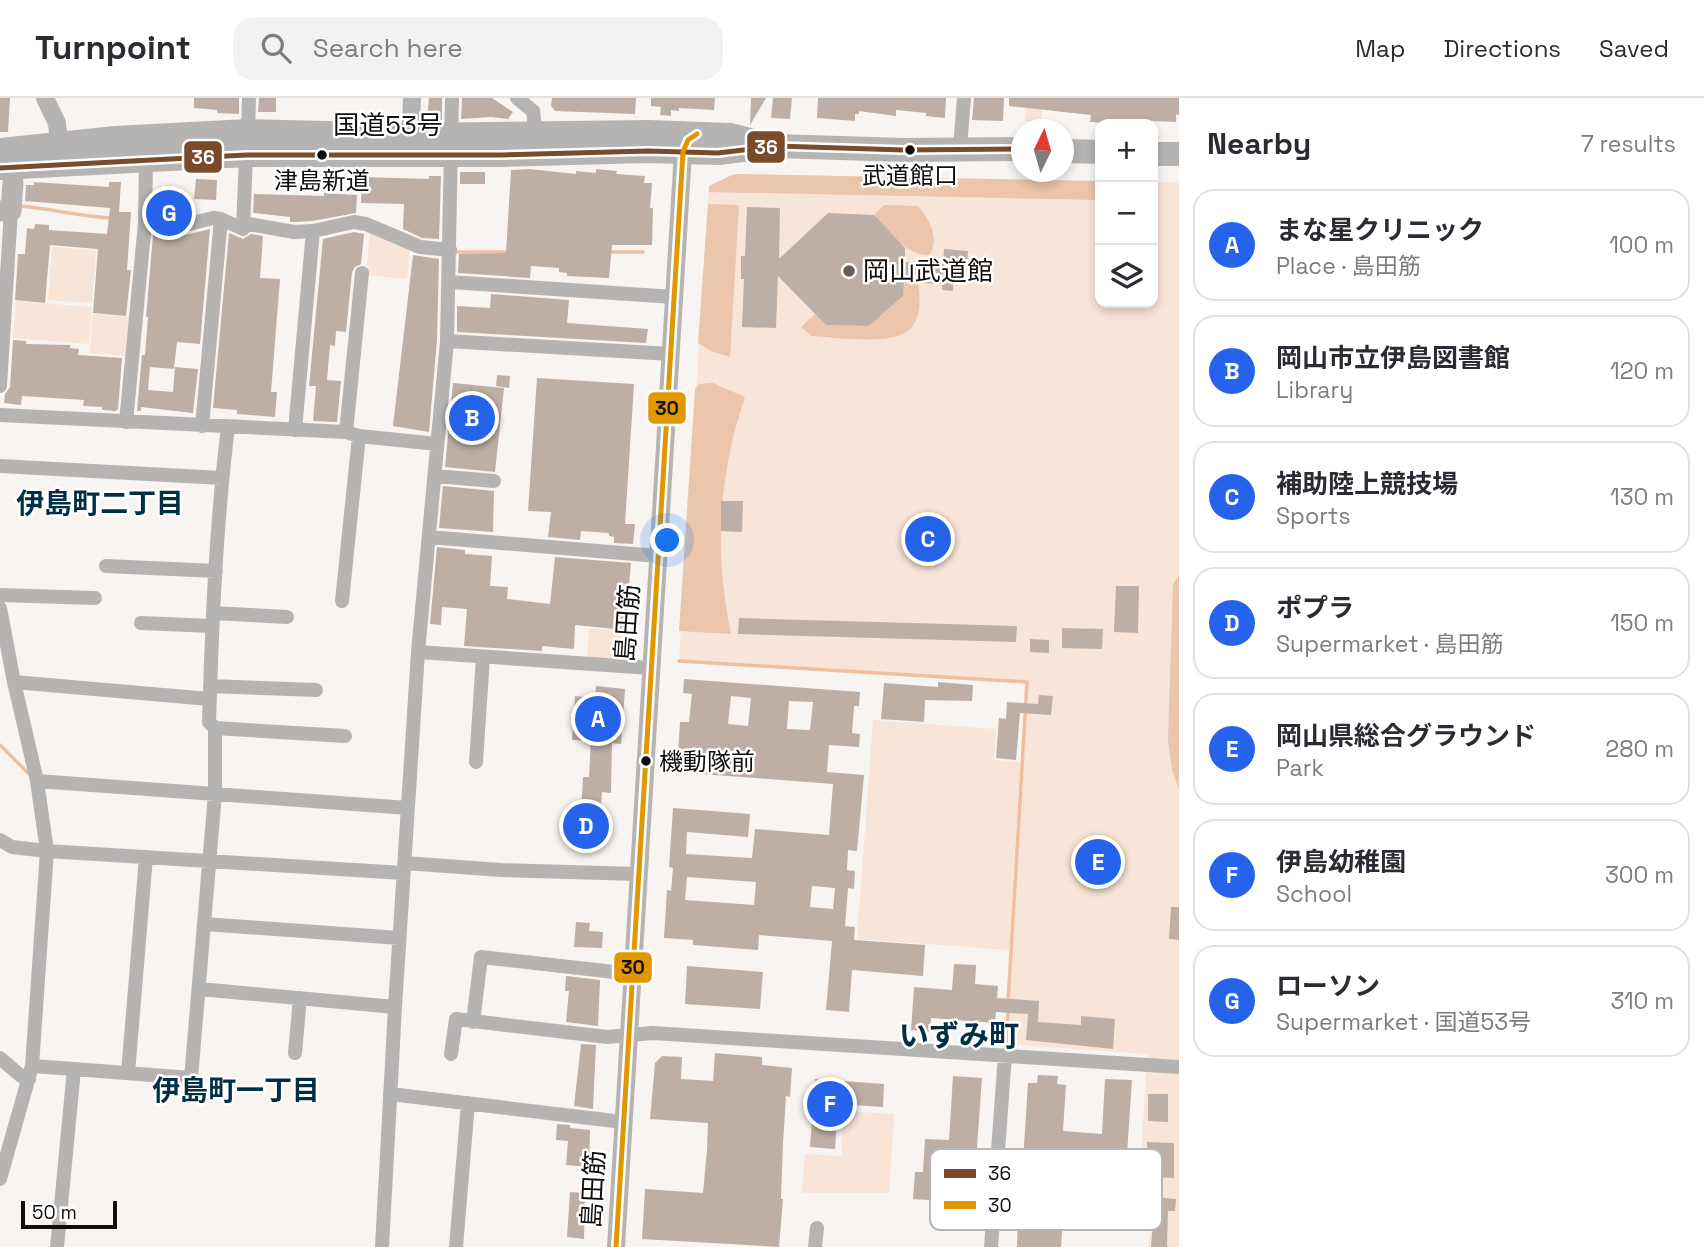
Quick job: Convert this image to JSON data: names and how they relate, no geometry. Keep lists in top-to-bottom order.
{
  "streets": {
    "highway": ["国道53号"],
    "street": ["島田筋"]
  },
  "crossings": [
    ["国道53号", "島田筋"]
  ],
  "districts": ["伊島町二丁目", "いずみ町", "伊島町一丁目"],
  "places": [
    "武道館口",
    "津島新道",
    "岡山武道館",
    "機動隊前"
  ],
  "lines": ["transit line 30", "transit line 36"],
  "legend": ["36", "30"],
  "scale_bar": "50 m",
  "north": "top",
  "page": {
    "header": "Turnpoint",
    "search": "Search here",
    "nav": ["Map", "Directions", "Saved"],
    "heading": ["Nearby", "7 results"],
    "map_buttons": ["+", "−"],
    "pins": [
      "G",
      "B",
      "C",
      "A",
      "D",
      "E",
      "F"
    ],
    "list": [
      {
        "mark": "A",
        "name": "まな星クリニック",
        "note": "Place · 島田筋",
        "value": "100 m"
      },
      {
        "mark": "B",
        "name": "岡山市立伊島図書館",
        "note": "Library",
        "value": "120 m"
      },
      {
        "mark": "C",
        "name": "補助陸上競技場",
        "note": "Sports",
        "value": "130 m"
      },
      {
        "mark": "D",
        "name": "ポプラ",
        "note": "Supermarket · 島田筋",
        "value": "150 m"
      },
      {
        "mark": "E",
        "name": "岡山県総合グラウンド",
        "note": "Park",
        "value": "280 m"
      },
      {
        "mark": "F",
        "name": "伊島幼稚園",
        "note": "School",
        "value": "300 m"
      },
      {
        "mark": "G",
        "name": "ローソン",
        "note": "Supermarket · 国道53号",
        "value": "310 m"
      }
    ],
    "scale": "50 m"
  }
}
